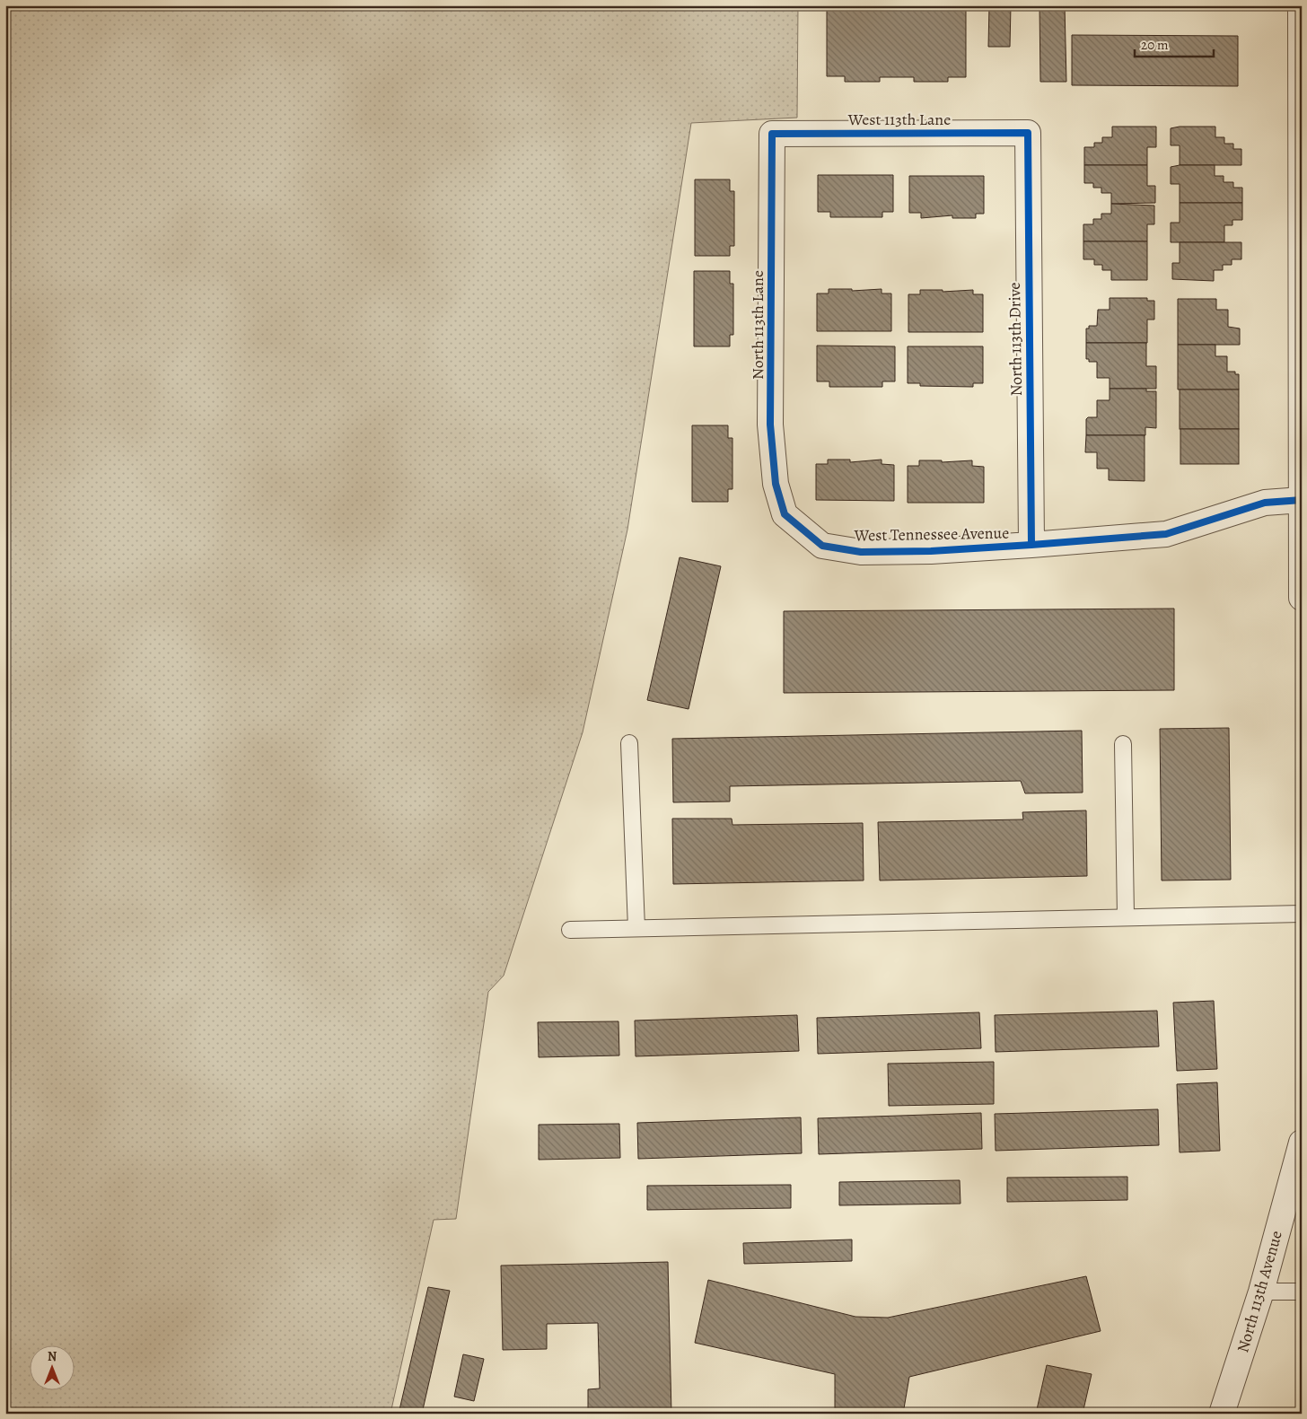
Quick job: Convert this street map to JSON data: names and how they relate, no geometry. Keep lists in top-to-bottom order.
{
  "streets": {
    "street": [
      "West 113th Lane",
      "North 113th Lane",
      "North 113th Drive",
      "West Tennessee Avenue",
      "North 113th Avenue"
    ]
  },
  "crossings": [
    ["West 113th Lane", "North 113th Lane"],
    ["West 113th Lane", "North 113th Drive"],
    ["North 113th Lane", "West Tennessee Avenue"],
    ["North 113th Drive", "West Tennessee Avenue"]
  ],
  "scale_bar": "20 m",
  "north": "top"
}
